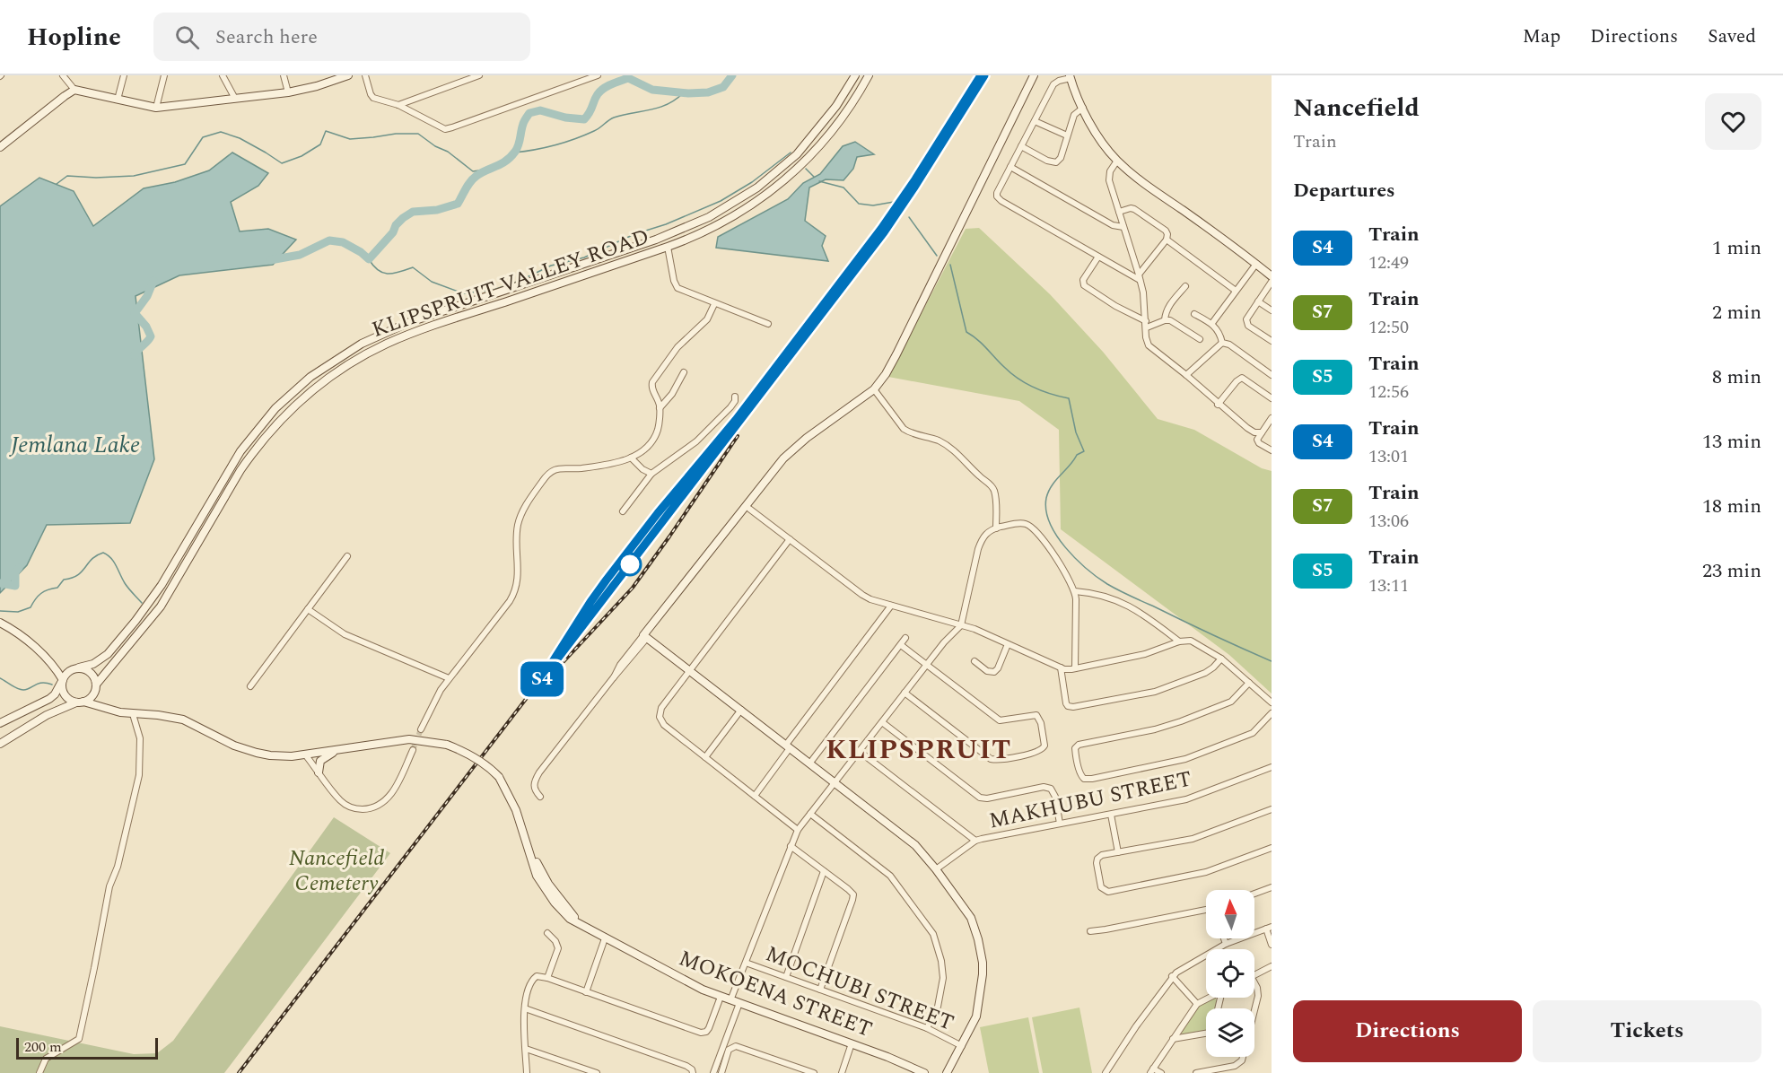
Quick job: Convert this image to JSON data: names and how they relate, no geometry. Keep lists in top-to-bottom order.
{
  "streets": {
    "main road": ["KLIPSPRUIT VALLEY ROAD", "MOKOENA STREET"],
    "street": ["MAKHUBU STREET", "MOCHUBI STREET"]
  },
  "crossings": [
    ["KLIPSPRUIT VALLEY ROAD", "MOKOENA STREET"]
  ],
  "districts": ["KLIPSPRUIT"],
  "water": ["Jemlana Lake"],
  "parks": ["Nancefield Cemetery"],
  "scale_bar": "200 m",
  "north": "top",
  "page": {
    "header": "Hopline",
    "search": "Search here",
    "nav": ["Map", "Directions", "Saved"],
    "on_map": "S4",
    "heading": [
      ["Nancefield", "Train"],
      "Departures"
    ],
    "list": [
      {
        "mark": "S4",
        "name": "Train",
        "note": "12:49",
        "value": "1 min"
      },
      {
        "mark": "S7",
        "name": "Train",
        "note": "12:50",
        "value": "2 min"
      },
      {
        "mark": "S5",
        "name": "Train",
        "note": "12:56",
        "value": "8 min"
      },
      {
        "mark": "S4",
        "name": "Train",
        "note": "13:01",
        "value": "13 min"
      },
      {
        "mark": "S7",
        "name": "Train",
        "note": "13:06",
        "value": "18 min"
      },
      {
        "mark": "S5",
        "name": "Train",
        "note": "13:11",
        "value": "23 min"
      }
    ],
    "buttons": ["Directions", "Tickets"],
    "scale": "200 m"
  }
}
